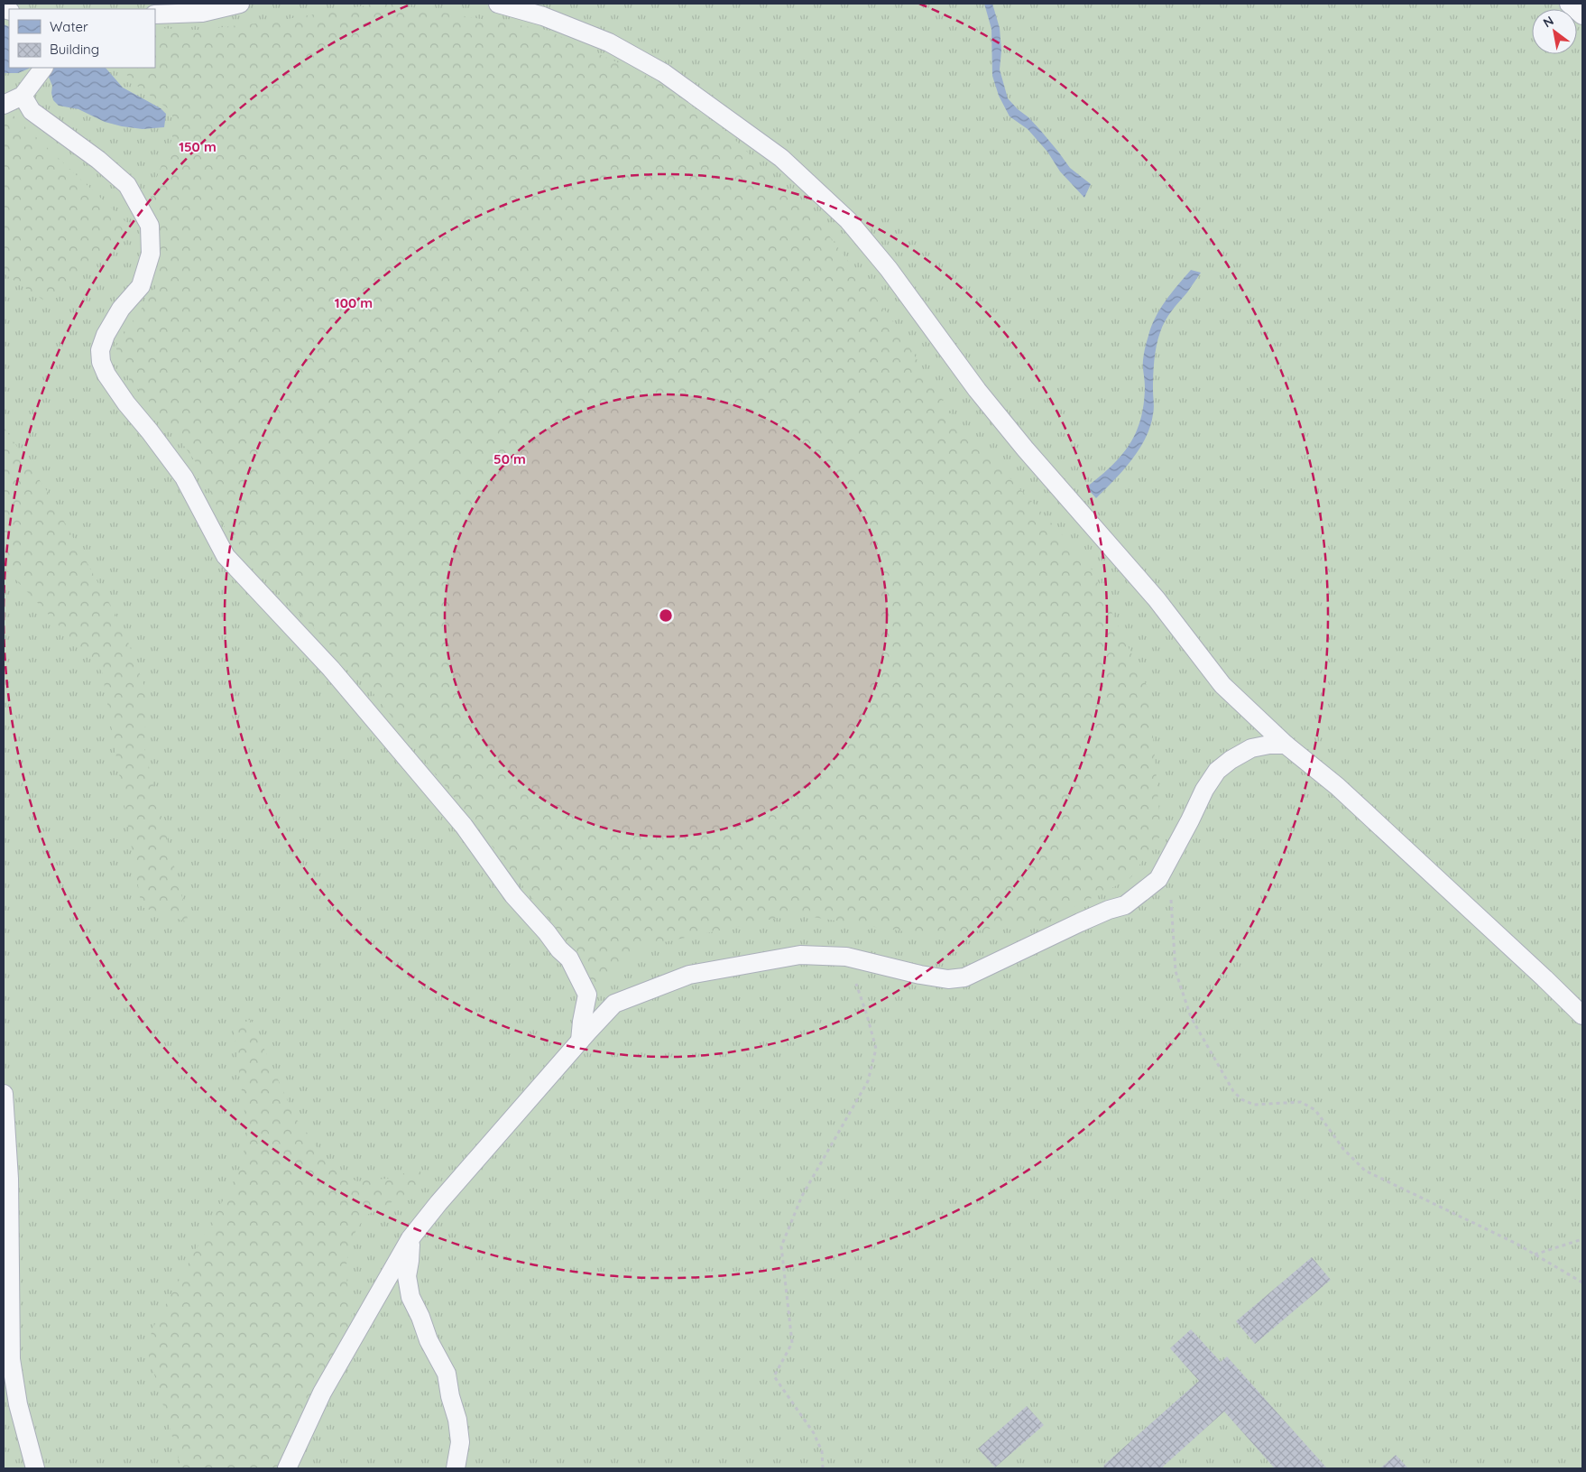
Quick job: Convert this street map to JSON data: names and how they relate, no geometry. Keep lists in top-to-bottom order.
{
  "legend": ["Water", "Building"],
  "north": "top left",
  "rings": ["150 m", "100 m", "50 m"]
}
